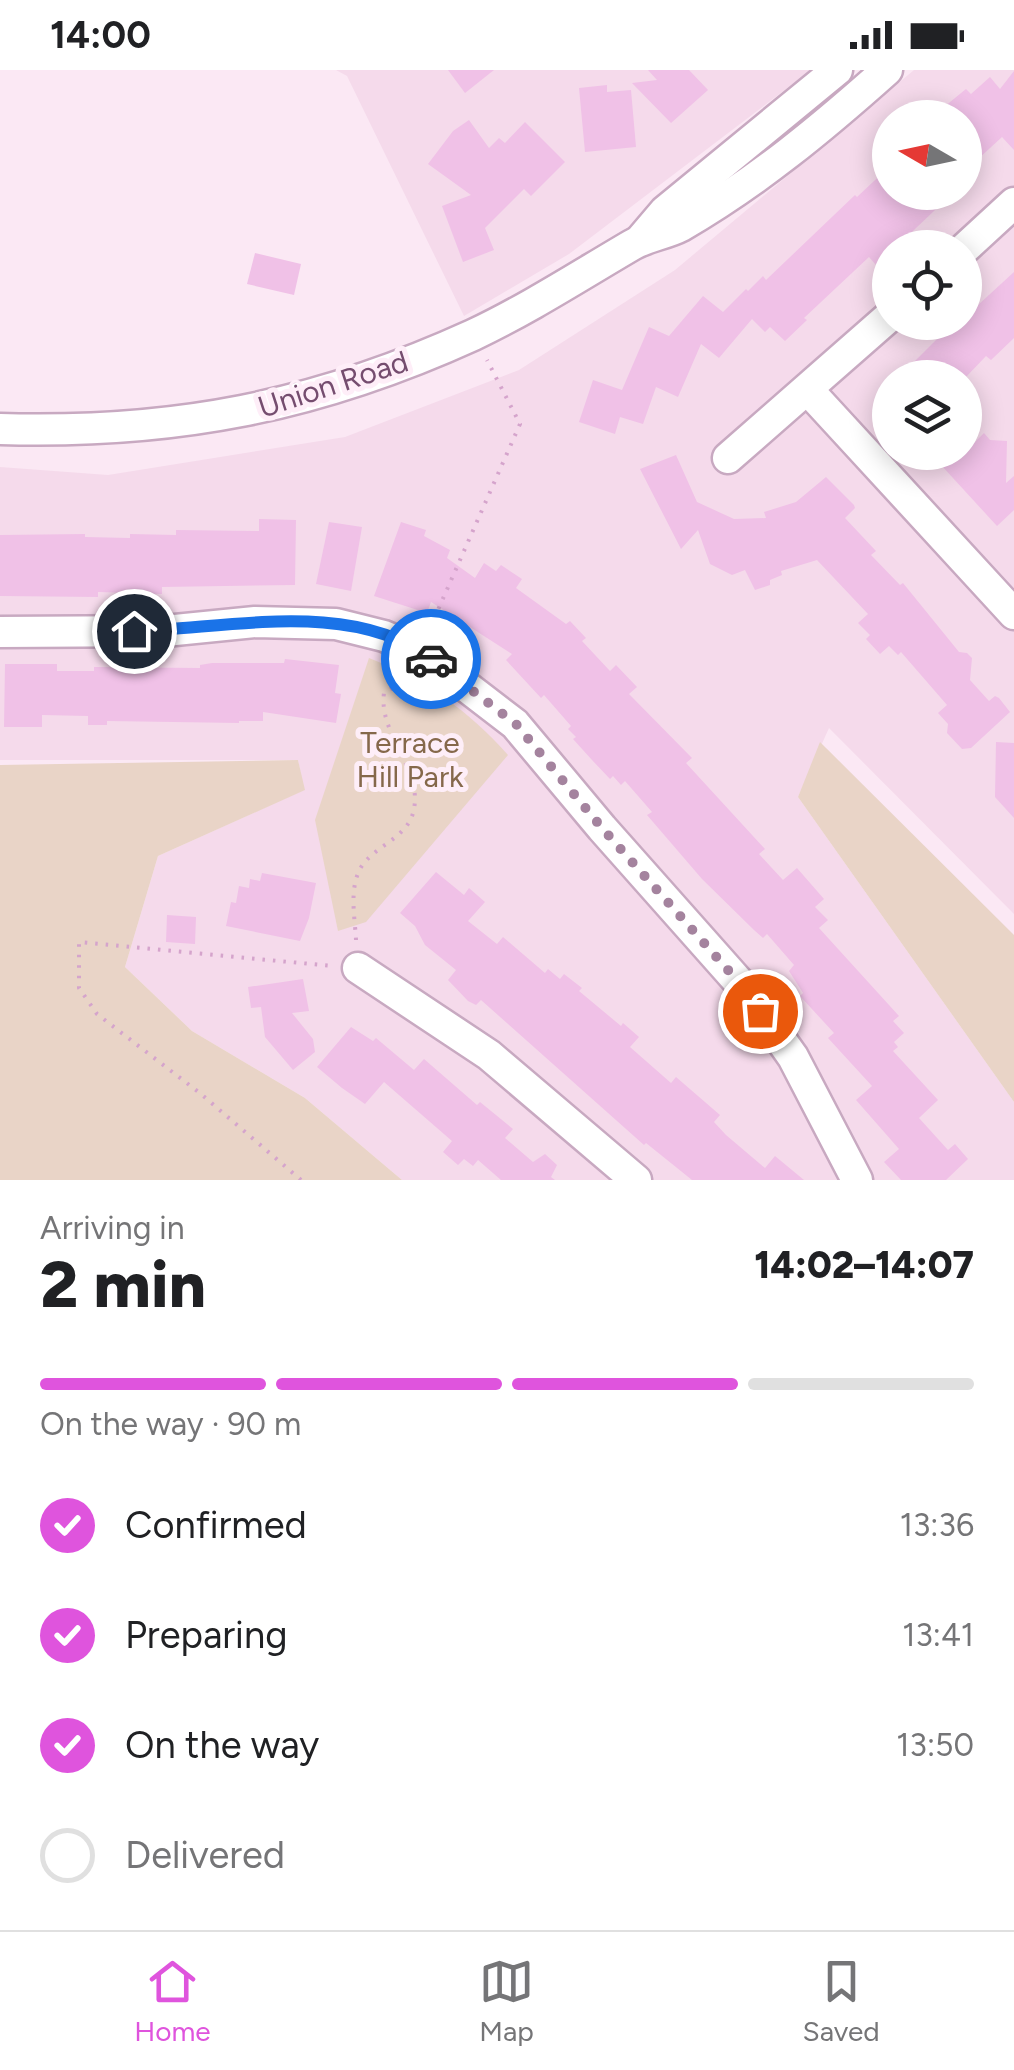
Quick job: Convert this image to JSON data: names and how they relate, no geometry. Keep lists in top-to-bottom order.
{
  "streets": {
    "street": ["Union Road"]
  },
  "parks": ["Terrace Hill Park"],
  "north": "left",
  "page": {
    "status": "14:00",
    "heading": ["2 min", "Arriving in", "14:02–14:07"],
    "bar": "On the way · 90 m",
    "list": [
      ["Confirmed", "13:36"],
      ["Preparing", "13:41"],
      ["On the way", "13:50"],
      "Delivered"
    ],
    "tabs": ["Home", "Map", "Saved"]
  }
}
